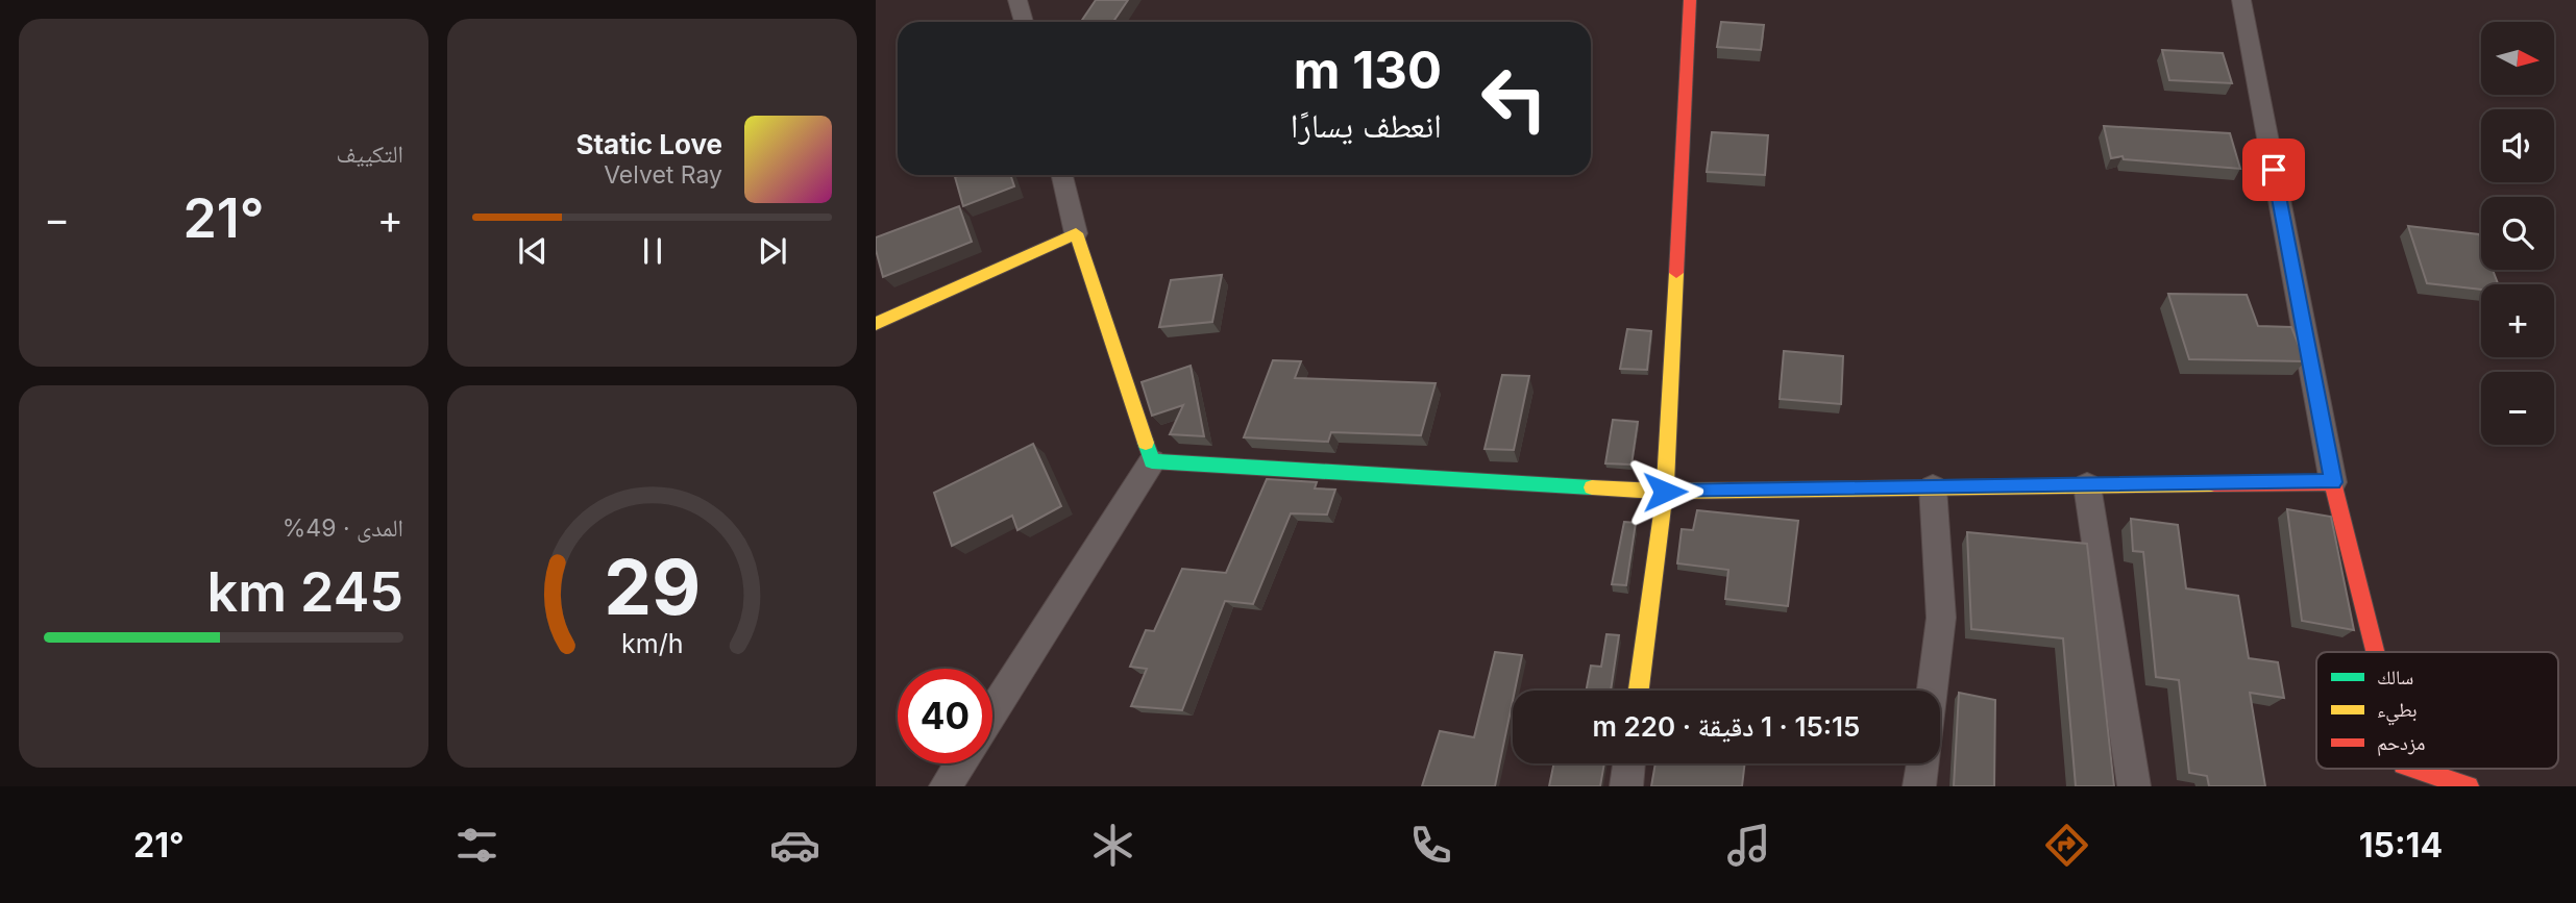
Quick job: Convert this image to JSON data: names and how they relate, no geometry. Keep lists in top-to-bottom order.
{
  "legend": ["سالك", "بطيء", "مزدحم"],
  "north": "right",
  "page": {
    "tile": [
      "التكييف",
      ["المدى · 49%", "245 km"]
    ],
    "map_buttons": ["+", "−"],
    "turn": ["130 m", "انعطف يسارًا"],
    "song": ["Static Love", "Velvet Ray"],
    "heat": ["−", "21°", "+"],
    "limit": "40",
    "trip": "15:15 · 1 دقيقة · 220 m",
    "tabs": ["15:14", "21°"],
    "gauge": ["29", "km/h"]
  }
}
